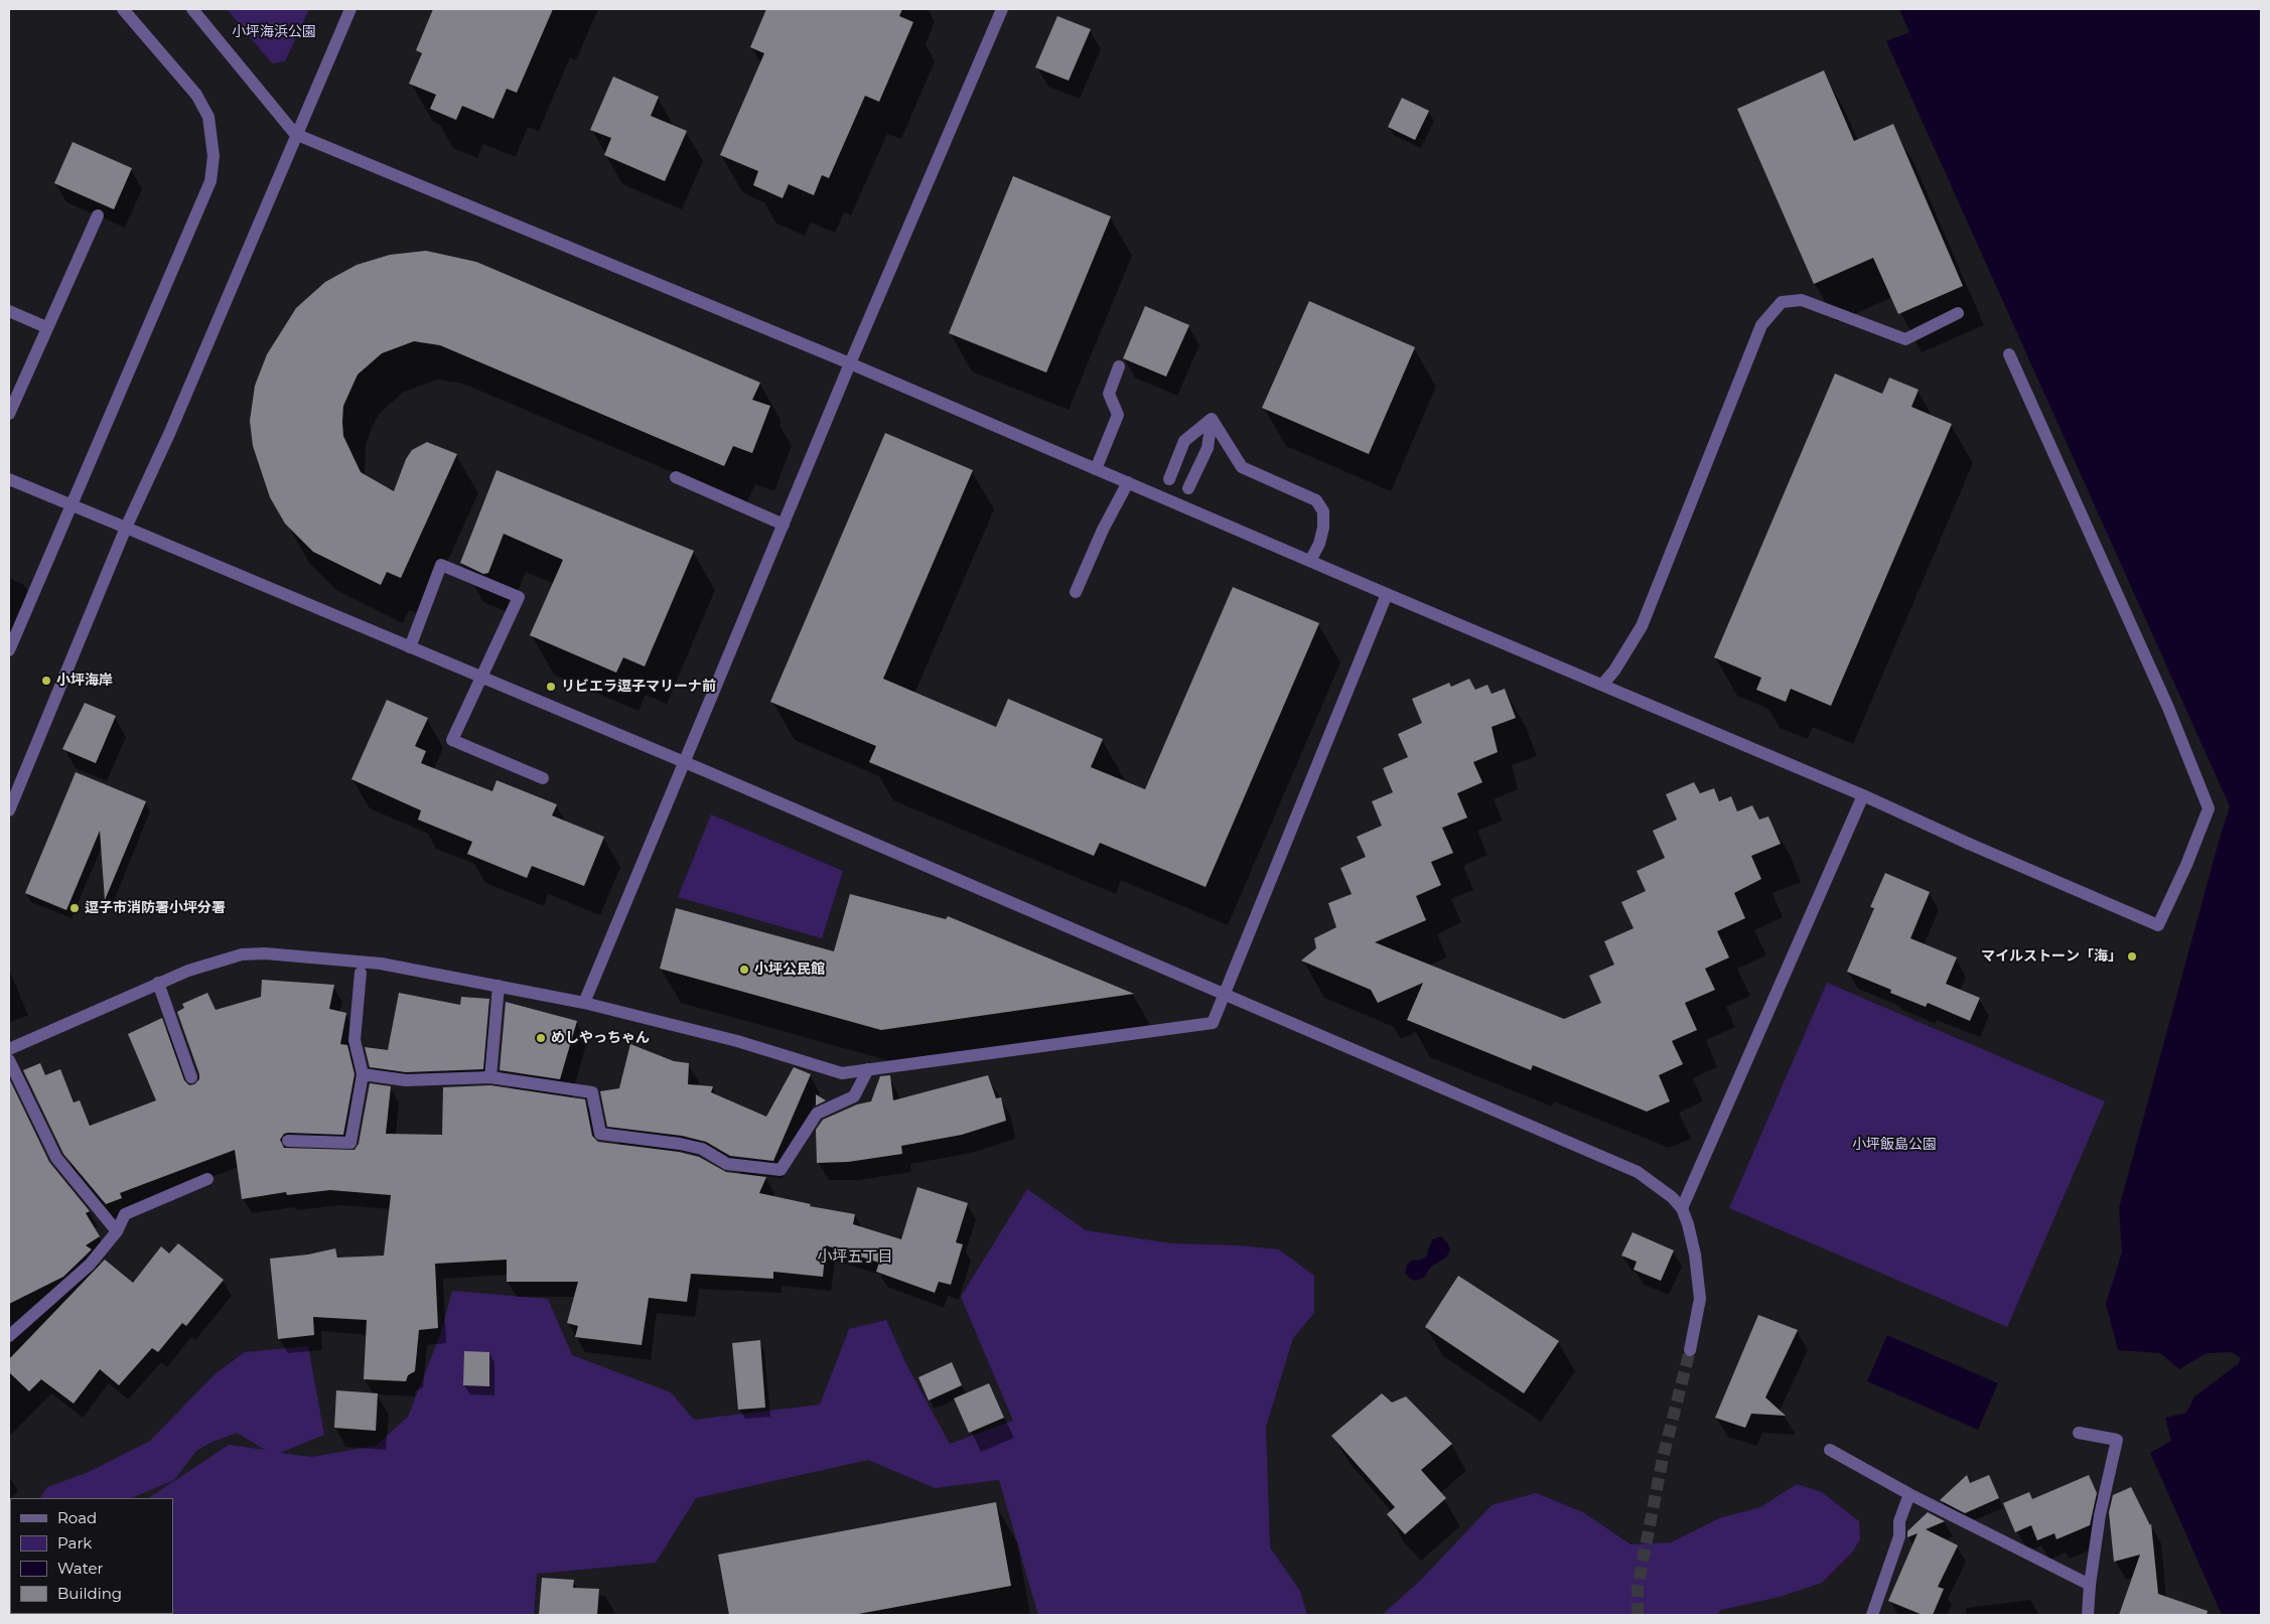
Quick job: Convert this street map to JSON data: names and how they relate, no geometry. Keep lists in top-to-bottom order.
{
  "districts": ["小坪五丁目"],
  "parks": ["小坪海浜公園", "小坪飯島公園"],
  "places": [
    "小坪海岸",
    "リビエラ逗子マリーナ前",
    "逗子市消防署小坪分署",
    "マイルストーン「海」",
    "小坪公民館",
    "めしやっちゃん"
  ],
  "legend": [
    "Road",
    "Park",
    "Water",
    "Building"
  ]
}
